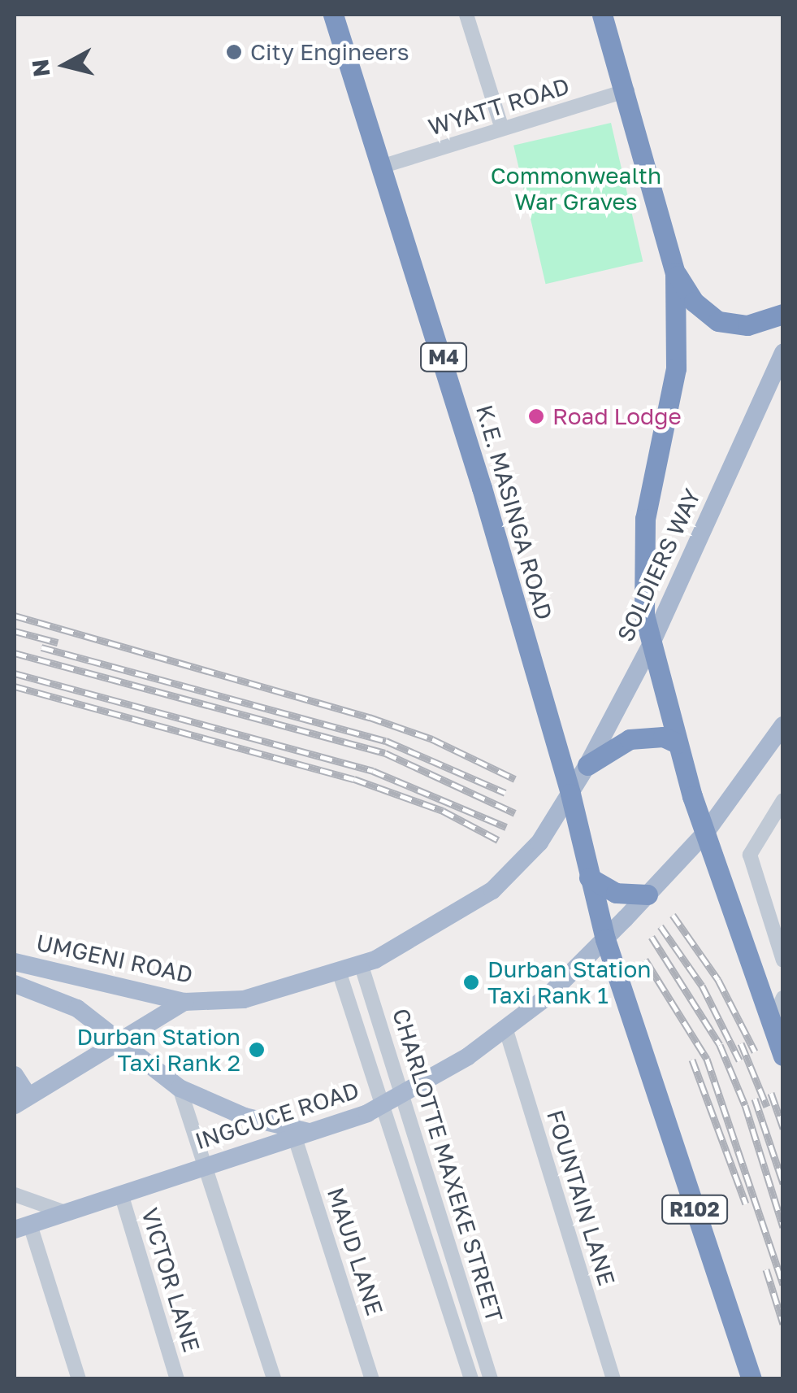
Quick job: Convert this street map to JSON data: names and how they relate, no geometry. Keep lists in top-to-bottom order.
{
  "streets": {
    "highway": ["M4", "K.E. MASINGA ROAD", "R102"],
    "main road": ["SOLDIERS WAY", "UMGENI ROAD", "INGCUCE ROAD"],
    "street": [
      "WYATT ROAD",
      "CHARLOTTE MAXEKE STREET",
      "FOUNTAIN LANE",
      "MAUD LANE",
      "VICTOR LANE"
    ]
  },
  "crossings": [
    ["WYATT ROAD", "K.E. MASINGA ROAD"],
    ["K.E. MASINGA ROAD", "SOLDIERS WAY"],
    ["K.E. MASINGA ROAD", "UMGENI ROAD"],
    ["K.E. MASINGA ROAD", "INGCUCE ROAD"],
    ["K.E. MASINGA ROAD", "R102"],
    ["SOLDIERS WAY", "UMGENI ROAD"],
    ["SOLDIERS WAY", "INGCUCE ROAD"],
    ["SOLDIERS WAY", "R102"],
    ["UMGENI ROAD", "INGCUCE ROAD"],
    ["UMGENI ROAD", "CHARLOTTE MAXEKE STREET"],
    ["UMGENI ROAD", "R102"],
    ["UMGENI ROAD", "MAUD LANE"],
    ["INGCUCE ROAD", "CHARLOTTE MAXEKE STREET"],
    ["INGCUCE ROAD", "FOUNTAIN LANE"],
    ["INGCUCE ROAD", "R102"],
    ["INGCUCE ROAD", "MAUD LANE"],
    ["INGCUCE ROAD", "VICTOR LANE"]
  ],
  "parks": ["Commonwealth War Graves"],
  "places": [
    "City Engineers",
    "Road Lodge",
    "Durban Station Taxi Rank 1",
    "Durban Station Taxi Rank 2"
  ],
  "north": "left"
}
